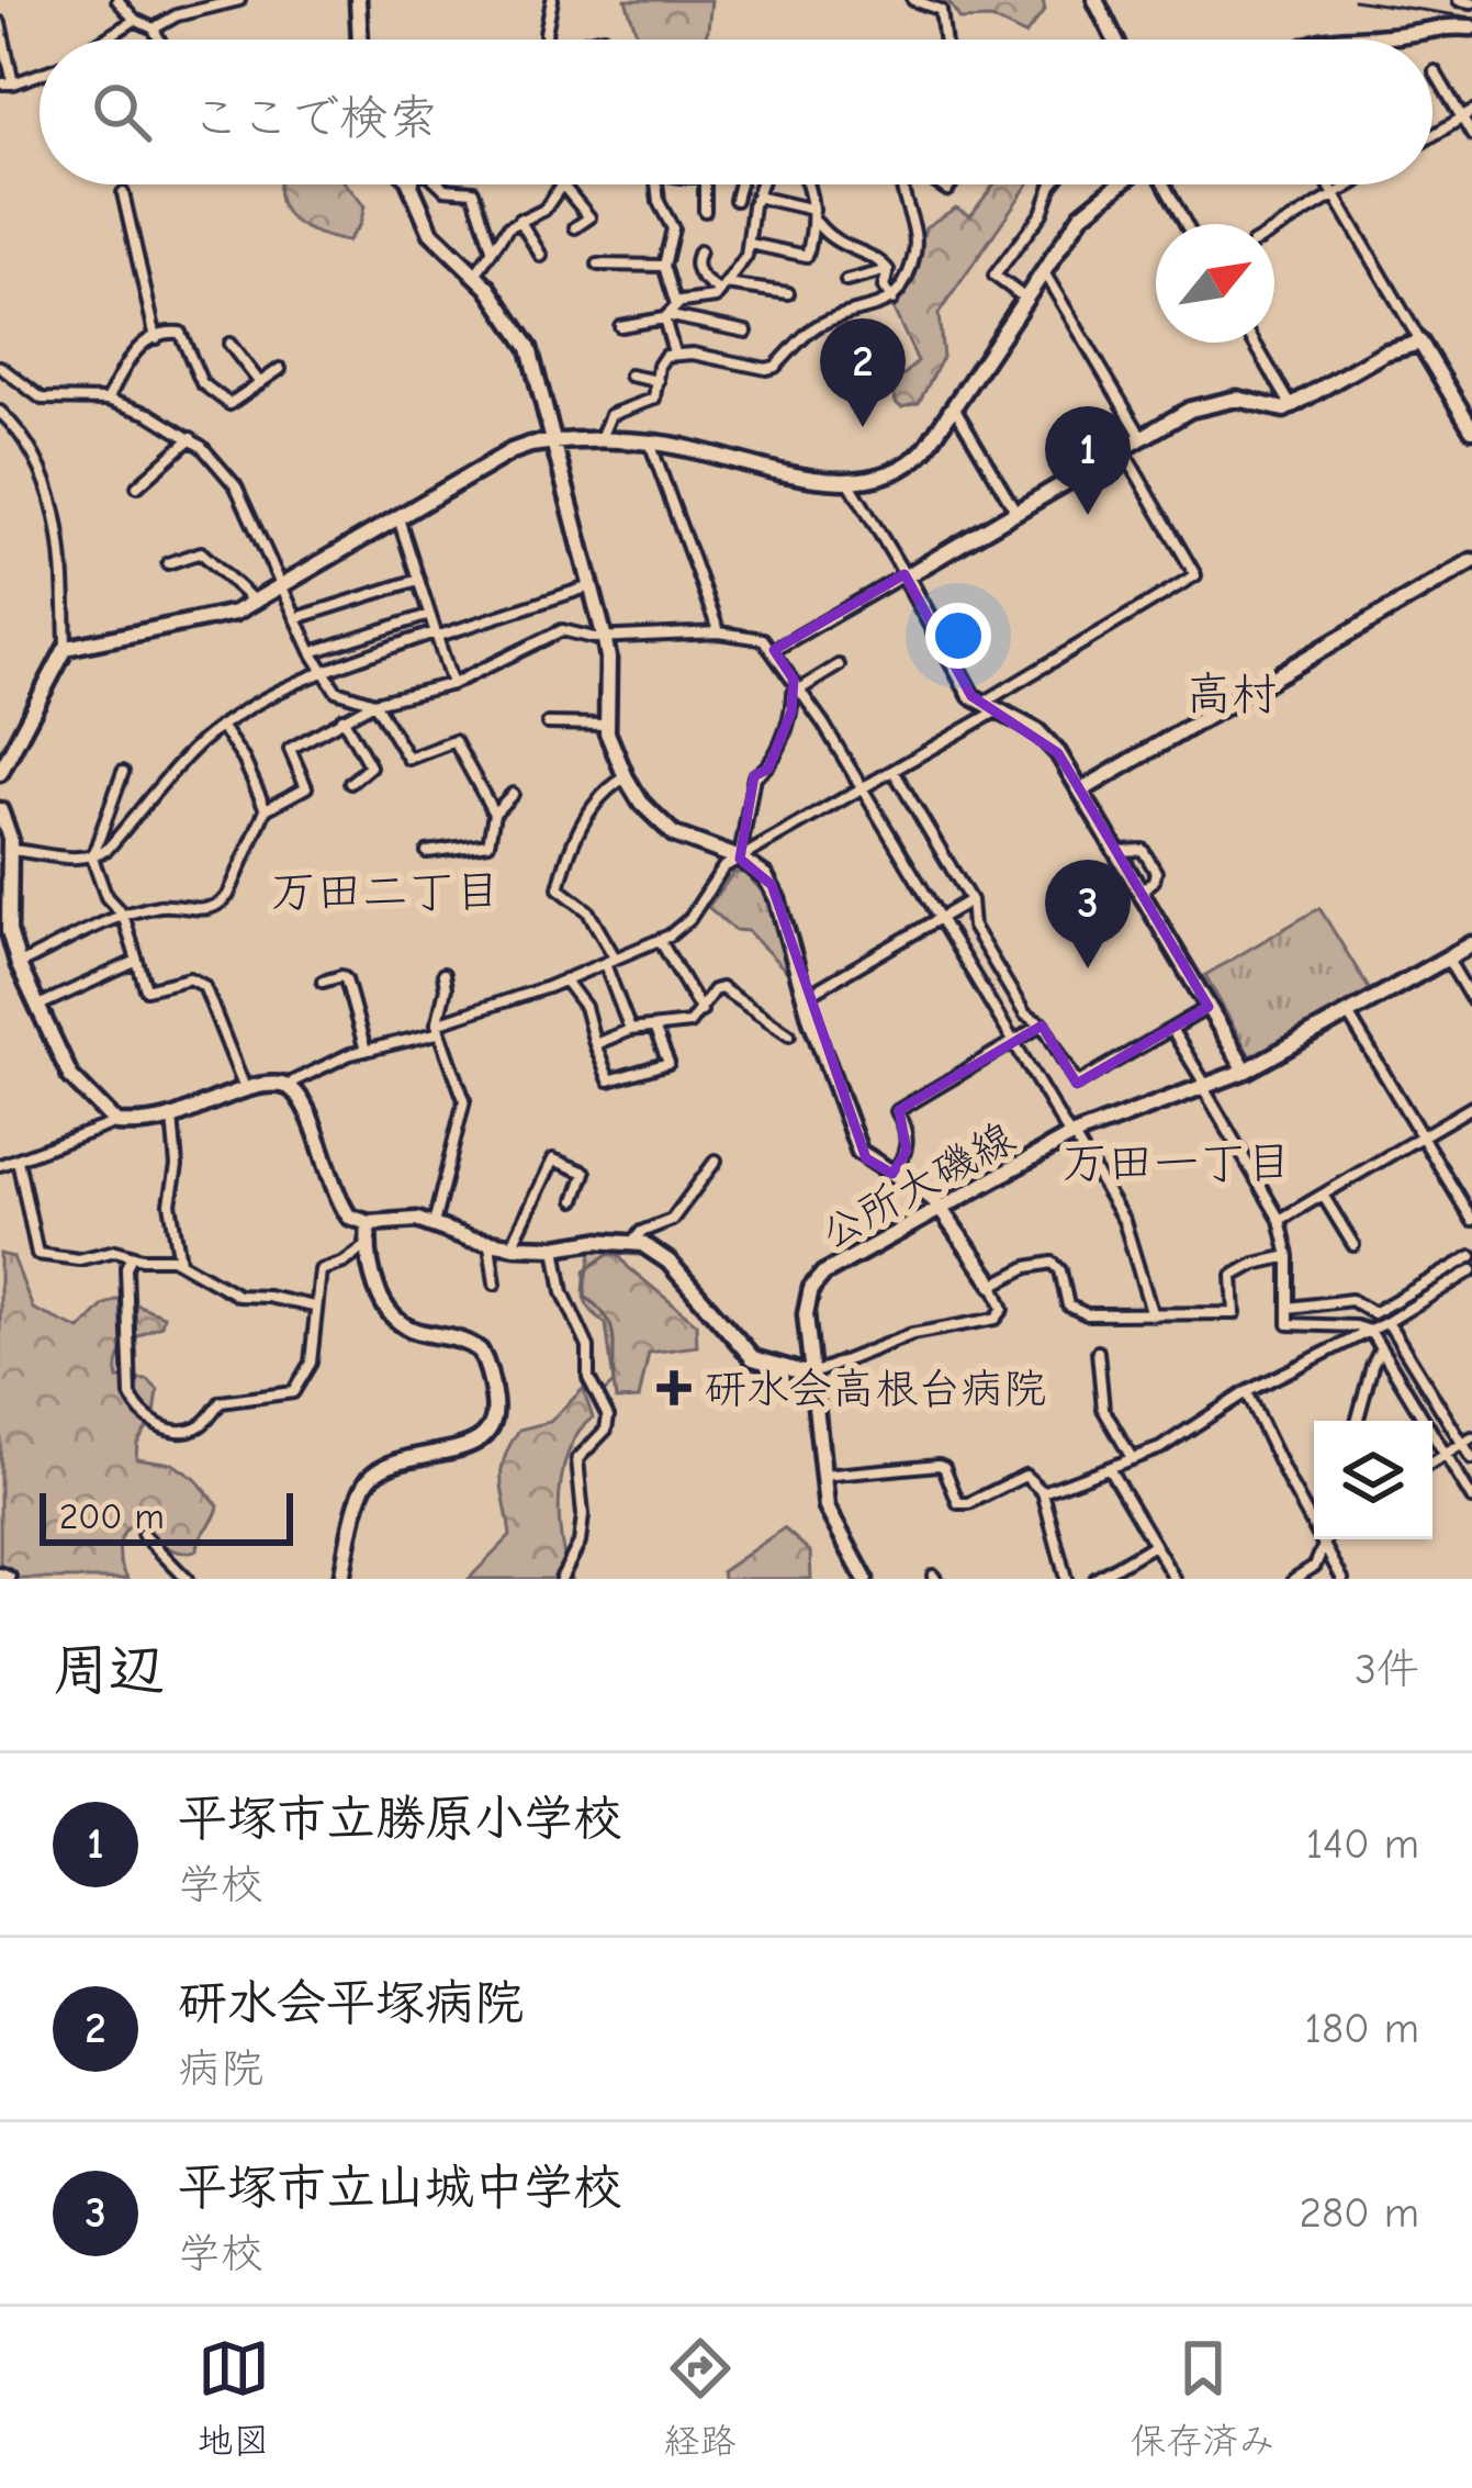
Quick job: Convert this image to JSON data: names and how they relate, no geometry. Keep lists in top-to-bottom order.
{
  "streets": {
    "street": ["公所大磯線"]
  },
  "districts": ["高村", "万田二丁目", "万田一丁目"],
  "places": {
    "health": ["研水会高根台病院"]
  },
  "scale_bar": "200 m",
  "north": "top right",
  "page": {
    "search": "ここで検索",
    "pins": ["2", "1", "3"],
    "scale": "200 m",
    "heading": ["周辺", "3件"],
    "list": [
      {
        "mark": "1",
        "name": "平塚市立勝原小学校",
        "note": "学校",
        "value": "140 m"
      },
      {
        "mark": "2",
        "name": "研水会平塚病院",
        "note": "病院",
        "value": "180 m"
      },
      {
        "mark": "3",
        "name": "平塚市立山城中学校",
        "note": "学校",
        "value": "280 m"
      }
    ],
    "nav": ["地図", "経路", "保存済み"]
  }
}
